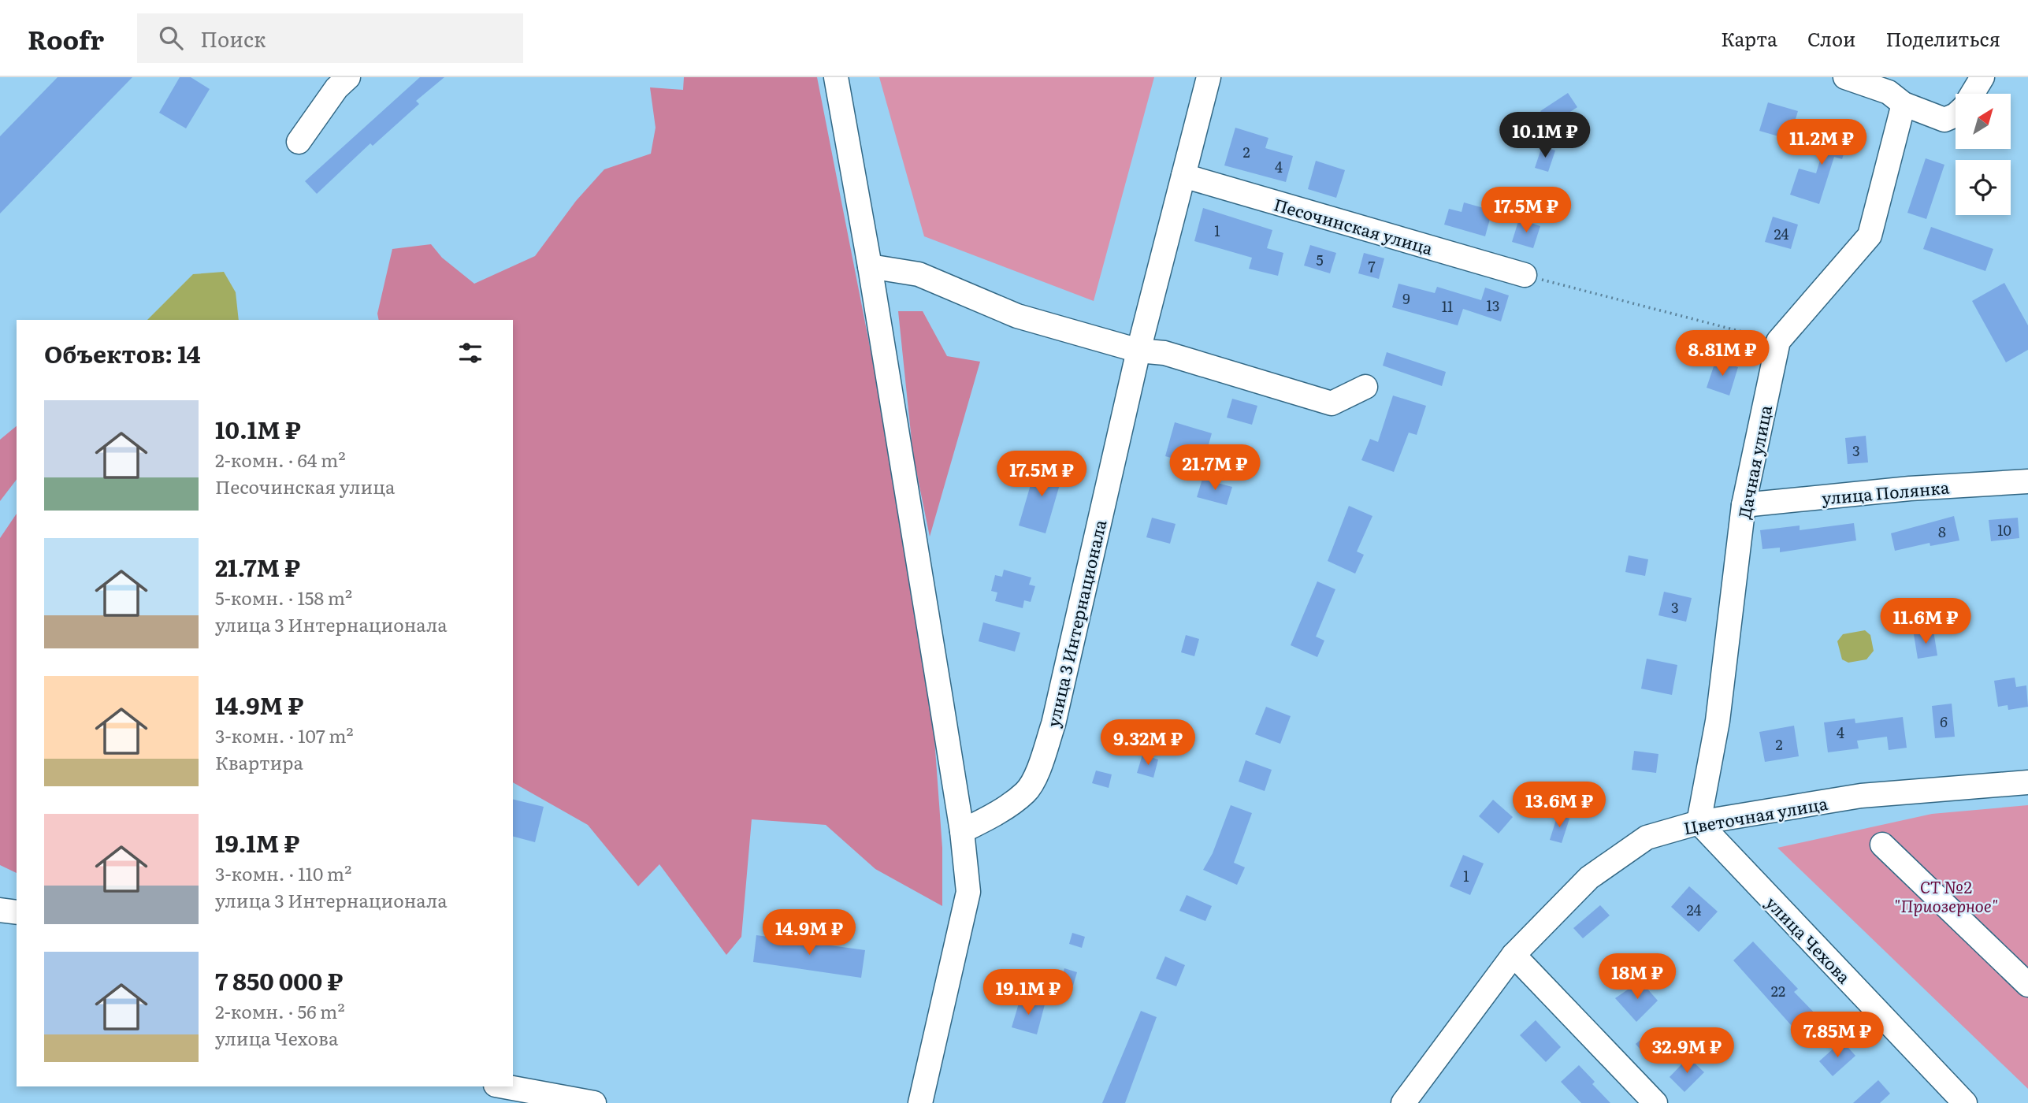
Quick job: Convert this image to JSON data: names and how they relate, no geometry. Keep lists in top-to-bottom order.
{
  "streets": {
    "street": [
      "Песочинская улица",
      "Дачная улица",
      "улица Полянка",
      "улица 3 Интернационала",
      "Цветочная улица",
      "улица Чехова"
    ]
  },
  "crossings": [
    ["Песочинская улица", "улица 3 Интернационала"],
    ["Дачная улица", "улица Полянка"],
    ["Дачная улица", "Цветочная улица"],
    ["Дачная улица", "улица Чехова"],
    ["Цветочная улица", "улица Чехова"]
  ],
  "parks": ["СТ №2 \"Приозерное\""],
  "house_numbers": [
    "2",
    "4",
    "1",
    "24",
    "5",
    "7",
    "9",
    "13",
    "11",
    "3",
    "10",
    "8",
    "3",
    "6",
    "4",
    "2",
    "1",
    "24",
    "22"
  ],
  "north": "top right",
  "page": {
    "header": "Roofr",
    "search": "Поиск",
    "nav": ["Карта", "Слои", "Поделиться"],
    "price": [
      "10.1M ₽",
      "11.2M ₽",
      "17.5M ₽",
      "8.81M ₽",
      "21.7M ₽",
      "17.5M ₽",
      "11.6M ₽",
      "9.32M ₽",
      "13.6M ₽",
      "14.9M ₽",
      "18M ₽",
      "19.1M ₽",
      "7.85M ₽",
      "32.9M ₽"
    ],
    "heading": "Объектов: 14",
    "list": [
      {
        "name": "10.1M ₽",
        "note": "2-комн. · 64 m² · Песочинская улица"
      },
      {
        "name": "21.7M ₽",
        "note": "5-комн. · 158 m² · улица 3 Интернационала"
      },
      {
        "name": "14.9M ₽",
        "note": "3-комн. · 107 m² · Квартира"
      },
      {
        "name": "19.1M ₽",
        "note": "3-комн. · 110 m² · улица 3 Интернационала"
      },
      {
        "name": "7 850 000 ₽",
        "note": "2-комн. · 56 m² · улица Чехова"
      }
    ]
  }
}
